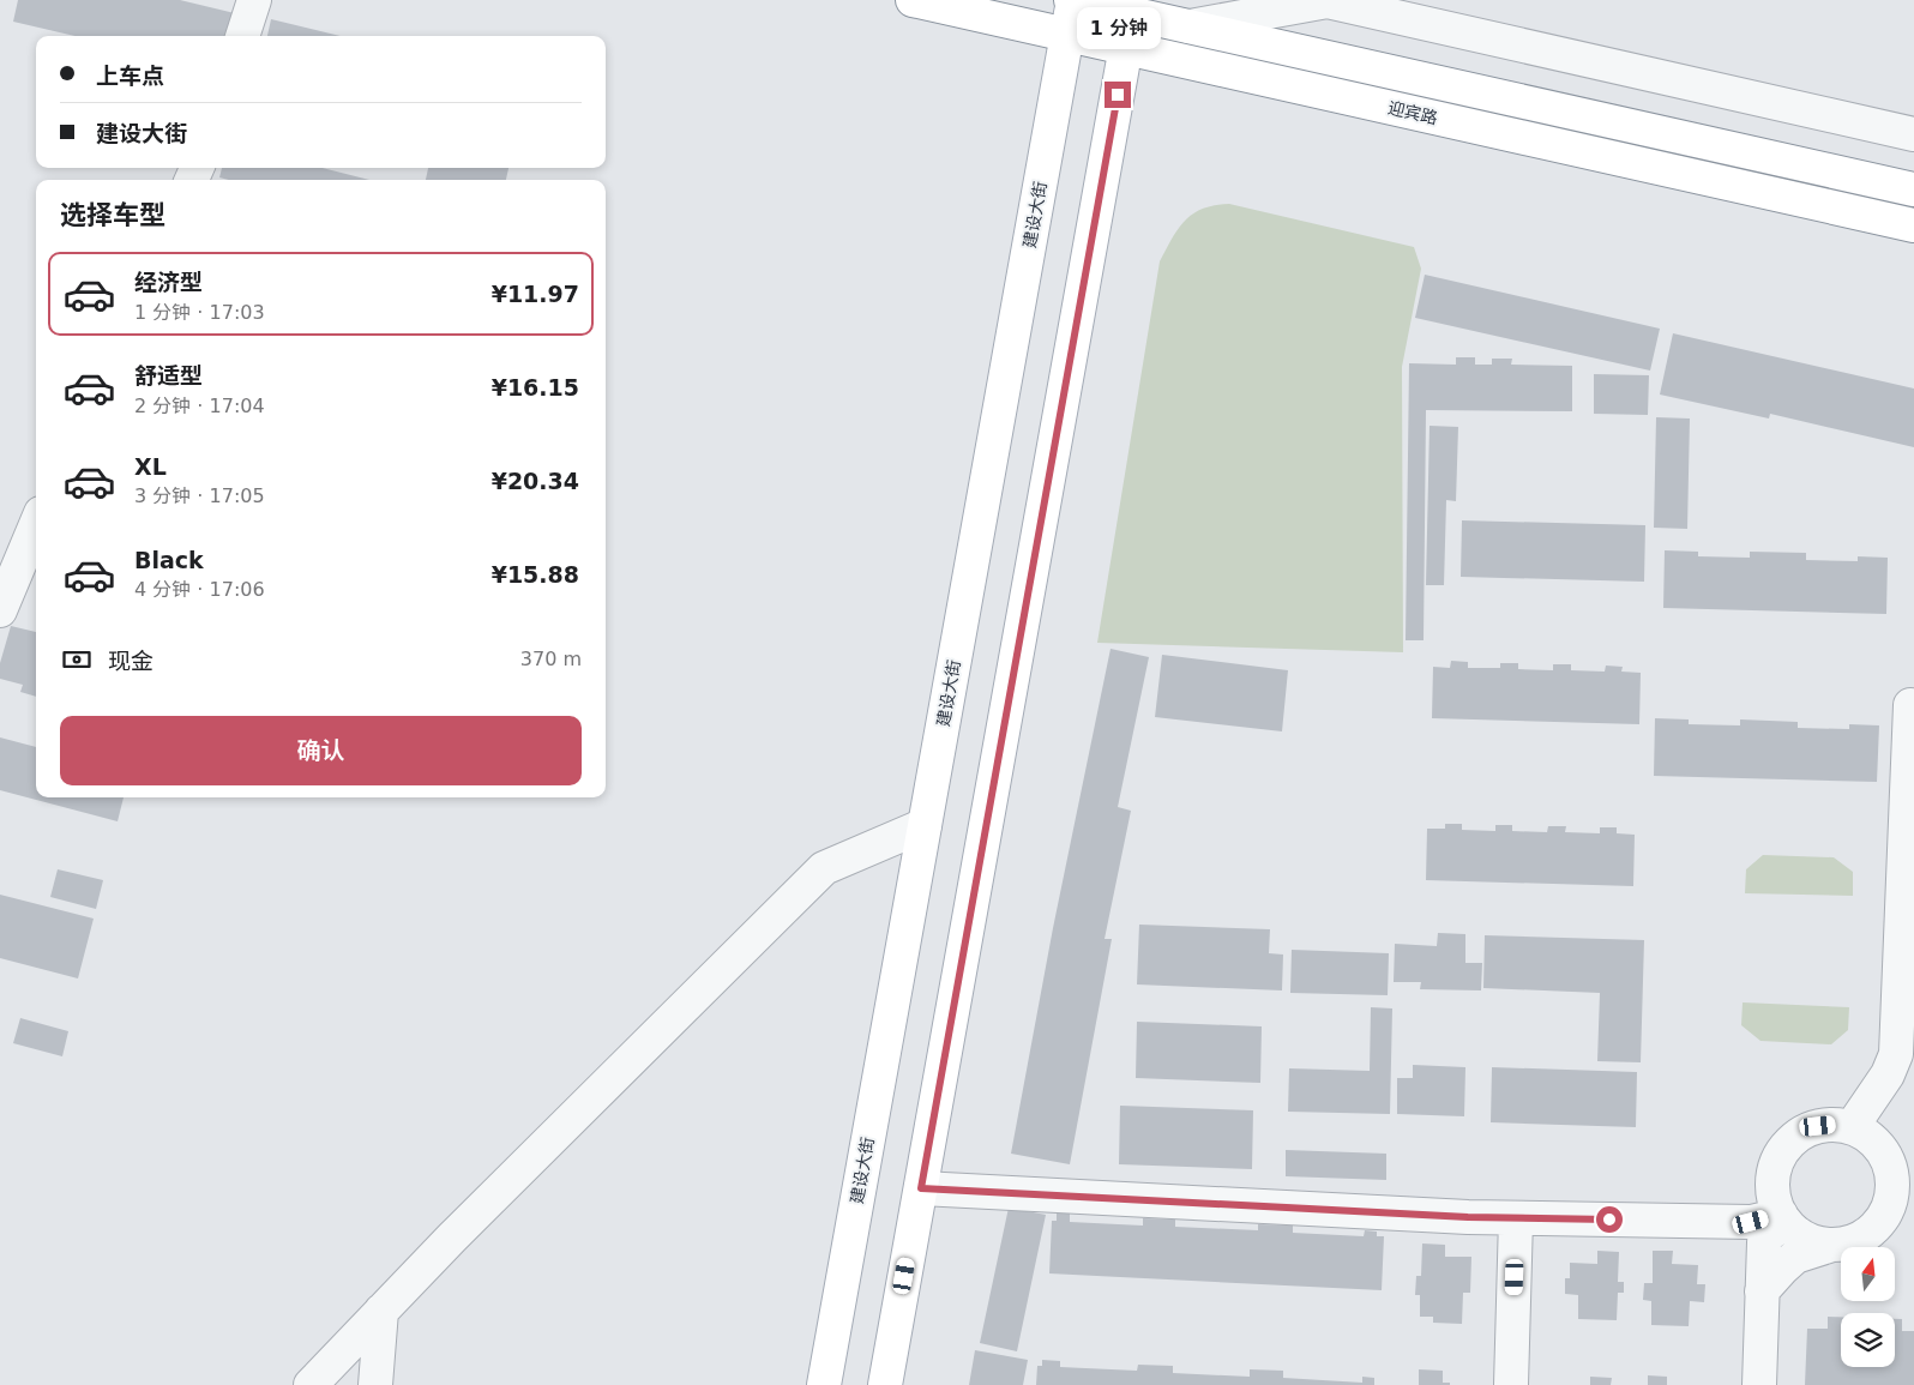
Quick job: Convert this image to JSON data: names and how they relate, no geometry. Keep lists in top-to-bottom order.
{
  "streets": {
    "main road": ["迎宾路", "建设大街"]
  },
  "crossings": [
    ["迎宾路", "建设大街"]
  ],
  "north": "top",
  "page": {
    "bubble": "1 分钟",
    "banner": ["上车点", "建设大街"],
    "heading": "选择车型",
    "list": [
      {
        "name": "经济型",
        "note": "1 分钟 · 17:03",
        "value": "¥11.97"
      },
      {
        "name": "舒适型",
        "note": "2 分钟 · 17:04",
        "value": "¥16.15"
      },
      {
        "name": "XL",
        "note": "3 分钟 · 17:05",
        "value": "¥20.34"
      },
      {
        "name": "Black",
        "note": "4 分钟 · 17:06",
        "value": "¥15.88"
      }
    ],
    "pay": ["现金", "370 m"],
    "buttons": "确认"
  }
}
